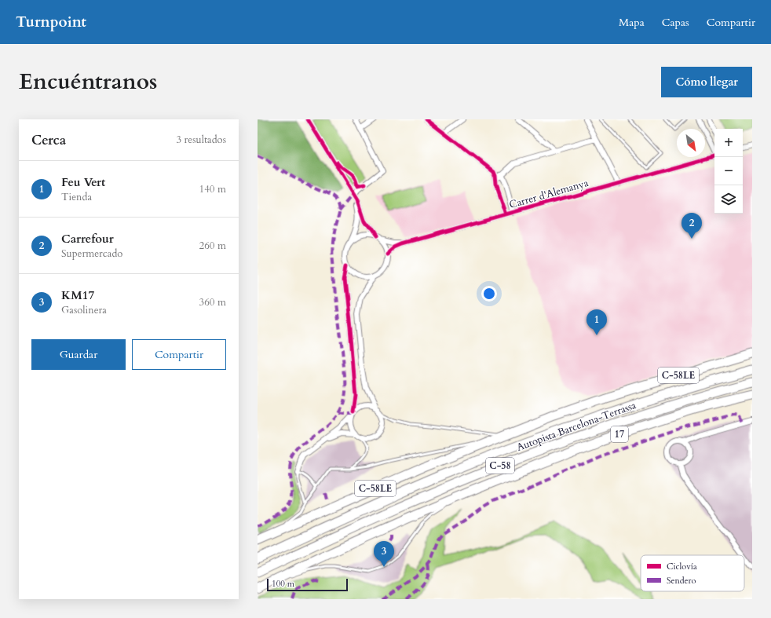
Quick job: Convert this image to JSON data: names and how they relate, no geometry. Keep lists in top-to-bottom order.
{
  "streets": {
    "highway": [
      "C-58LE",
      "Autopista Barcelona-Terrassa",
      "17",
      "C-58"
    ],
    "street": ["Carrer d'Alemanya"]
  },
  "legend": ["Ciclovía", "Sendero"],
  "scale_bar": "100 m",
  "north": "bottom right",
  "page": {
    "header": "Turnpoint",
    "nav": ["Mapa", "Capas", "Compartir"],
    "title": "Encuéntranos",
    "buttons": [
      "Cómo llegar",
      ["Guardar", "Compartir"]
    ],
    "heading": ["Cerca", "3 resultados"],
    "map_buttons": ["+", "−"],
    "list": [
      {
        "mark": "1",
        "name": "Feu Vert",
        "note": "Tienda",
        "value": "140 m"
      },
      {
        "mark": "2",
        "name": "Carrefour",
        "note": "Supermercado",
        "value": "260 m"
      },
      {
        "mark": "3",
        "name": "KM17",
        "note": "Gasolinera",
        "value": "360 m"
      }
    ],
    "pins": ["2", "1", "3"],
    "scale": "100 m"
  }
}
